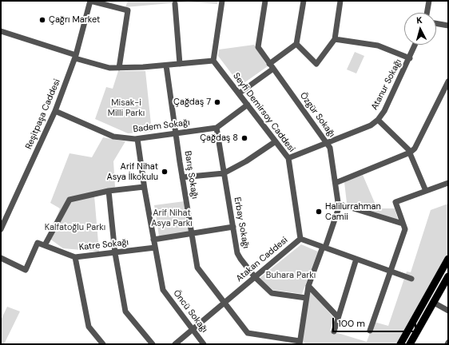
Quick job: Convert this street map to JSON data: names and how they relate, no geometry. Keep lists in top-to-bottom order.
{
  "streets": {
    "street": [
      "Atanur Sokağı",
      "Seyfi Demirsoy Caddesi",
      "Reşitpaşa Caddesi",
      "Özgür Sokağı",
      "Badem Sokağı",
      "Barış Sokağı",
      "Erbay Sokağı",
      "Katre Sokağı",
      "Atakan Caddesi",
      "Öncü Sokağı"
    ]
  },
  "crossings": [
    ["Atanur Sokağı", "Seyfi Demirsoy Caddesi"],
    ["Atanur Sokağı", "Özgür Sokağı"],
    ["Seyfi Demirsoy Caddesi", "Badem Sokağı"],
    ["Seyfi Demirsoy Caddesi", "Atakan Caddesi"],
    ["Reşitpaşa Caddesi", "Badem Sokağı"],
    ["Özgür Sokağı", "Barış Sokağı"],
    ["Özgür Sokağı", "Erbay Sokağı"],
    ["Özgür Sokağı", "Atakan Caddesi"],
    ["Badem Sokağı", "Barış Sokağı"],
    ["Badem Sokağı", "Erbay Sokağı"],
    ["Badem Sokağı", "Öncü Sokağı"],
    ["Barış Sokağı", "Atakan Caddesi"],
    ["Erbay Sokağı", "Atakan Caddesi"],
    ["Katre Sokağı", "Öncü Sokağı"],
    ["Atakan Caddesi", "Öncü Sokağı"]
  ],
  "parks": [
    "Misak-i Milli Parkı",
    "Arif Nihat Asya Parkı",
    "Kalfatoğlu Parkı",
    "Buhara Parkı"
  ],
  "places": [
    "Çağrı Market",
    "Çağdaş 7",
    "Çağdaş 8",
    "Arif Nihat Asya İlkokulu",
    "Halilurrahman Camii"
  ],
  "scale_bar": "100 m",
  "north": "top"
}
